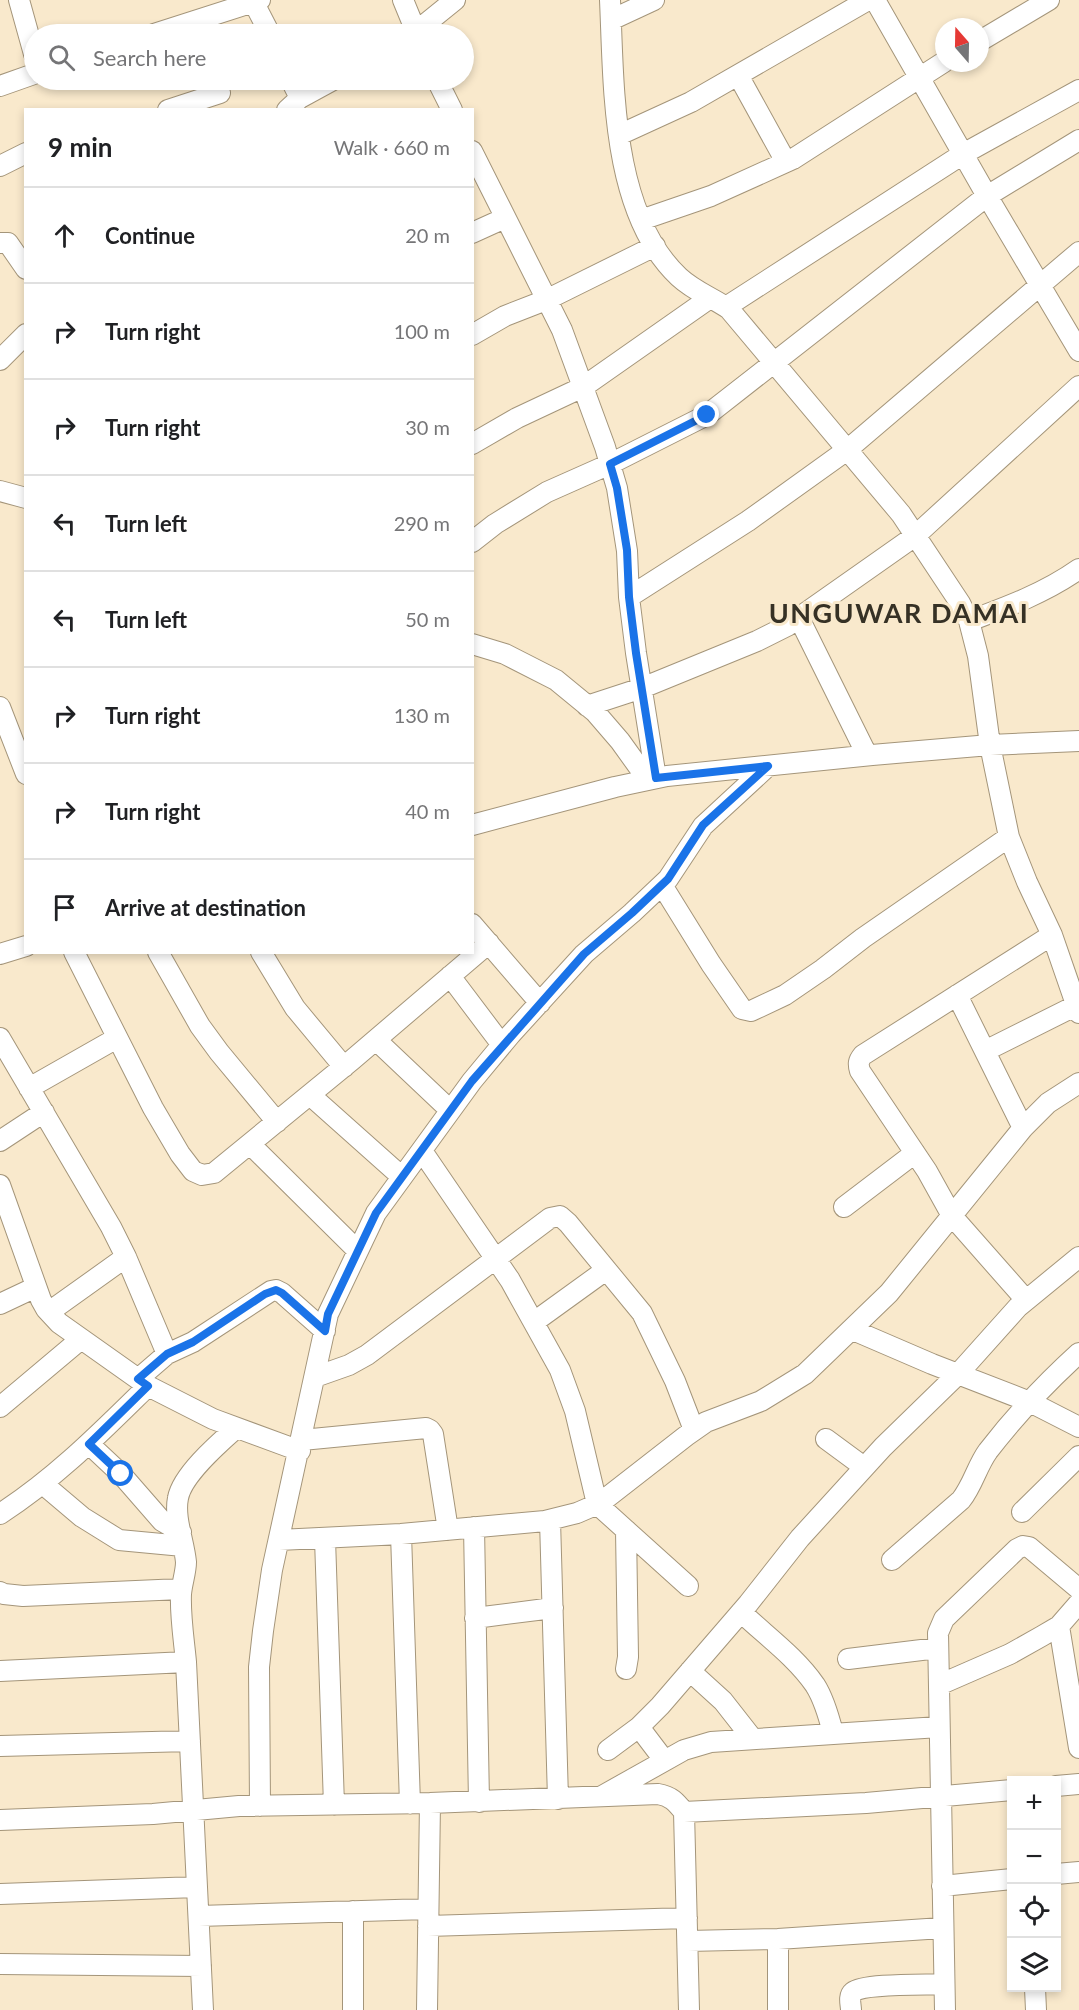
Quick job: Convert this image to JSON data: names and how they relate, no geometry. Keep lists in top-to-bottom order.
{
  "districts": ["UNGUWAR DAMAI"],
  "north": "top",
  "page": {
    "search": "Search here",
    "heading": ["9 min", "Walk · 660 m"],
    "list": [
      ["Continue", "20 m"],
      ["Turn right", "100 m"],
      ["Turn right", "30 m"],
      ["Turn left", "290 m"],
      ["Turn left", "50 m"],
      ["Turn right", "130 m"],
      ["Turn right", "40 m"],
      "Arrive at destination"
    ],
    "map_buttons": ["+", "−"]
  }
}
